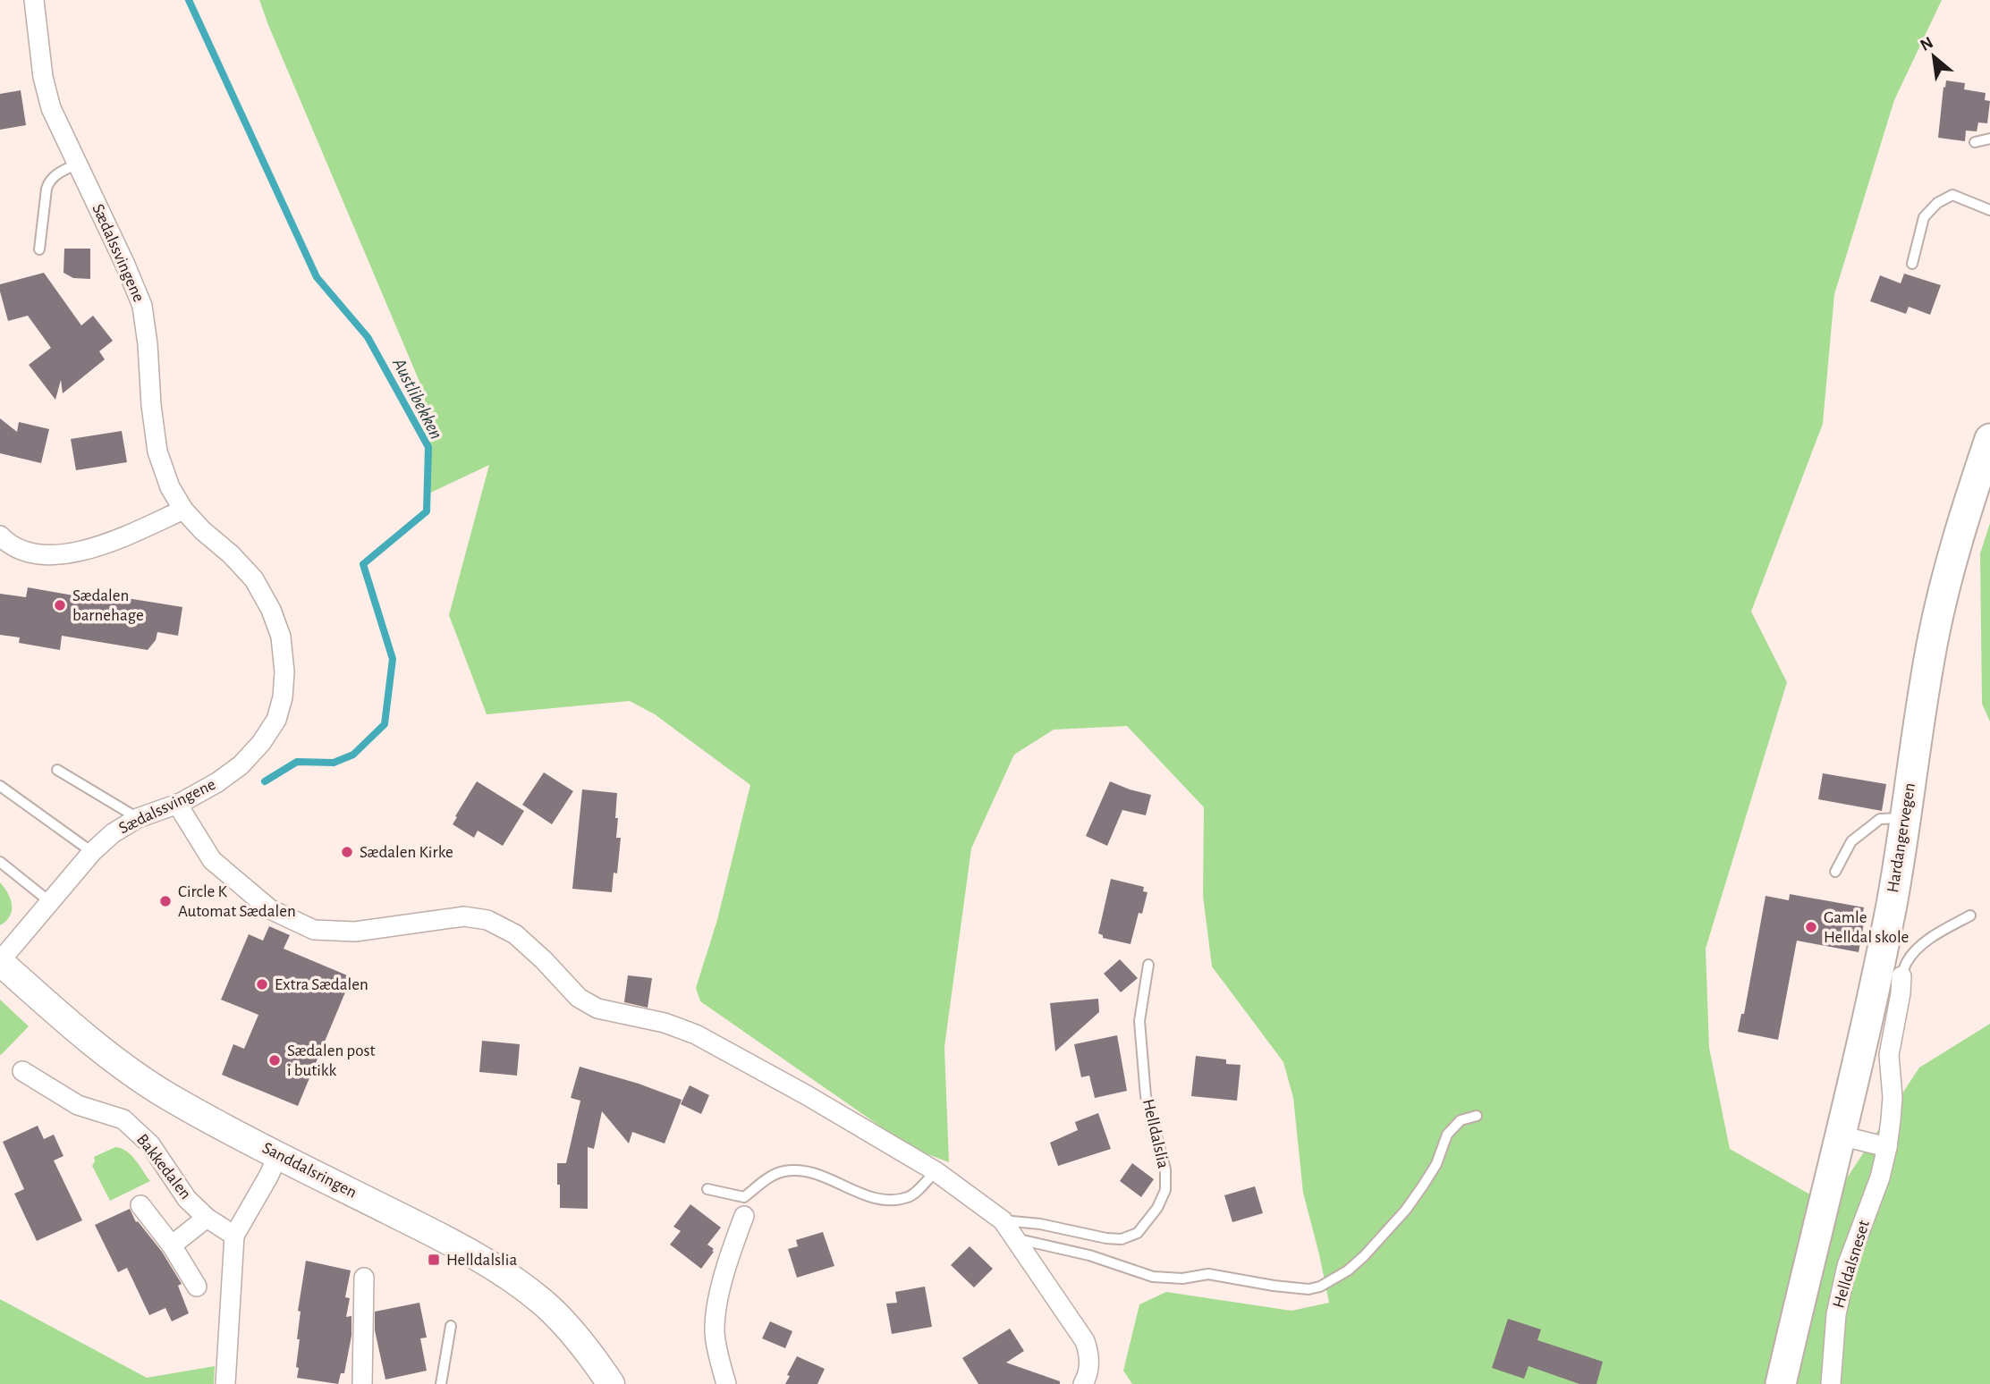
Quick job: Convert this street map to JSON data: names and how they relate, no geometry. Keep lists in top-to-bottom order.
{
  "streets": {
    "main road": ["Hardangervegen", "Sanddalsringen"],
    "street": ["Sædalssvingene", "Bakkedalen", "Helldalsneset"],
    "lane": ["Helldalslia"]
  },
  "crossings": [
    ["Sædalssvingene", "Sanddalsringen"]
  ],
  "water": ["Austlibekken"],
  "places": {
    "other": [
      "Sædalen barnehage",
      "Sædalen Kirke",
      "Circle K Automat Sædalen",
      "Gamle Helldal skole",
      "Extra Sædalen",
      "Sædalen post i butikk"
    ],
    "transit": ["Helldalslia"]
  },
  "north": "top left"
}
